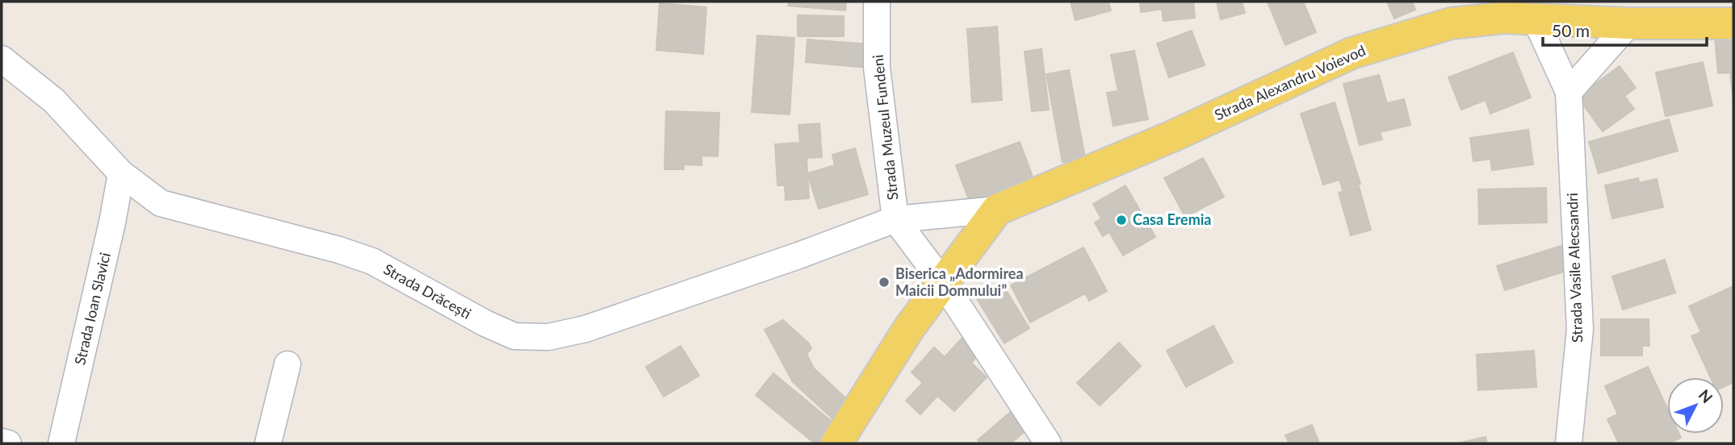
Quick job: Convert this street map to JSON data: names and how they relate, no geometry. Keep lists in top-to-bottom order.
{
  "streets": {
    "main road": ["Strada Alexandru Voievod"],
    "street": [
      "Strada Muzeul Fundeni",
      "Strada Vasile Alecsandri",
      "Strada Drăcești",
      "Strada Ioan Slavici"
    ]
  },
  "crossings": [
    ["Strada Alexandru Voievod", "Strada Vasile Alecsandri"],
    ["Strada Alexandru Voievod", "Strada Drăcești"],
    ["Strada Muzeul Fundeni", "Strada Drăcești"],
    ["Strada Drăcești", "Strada Ioan Slavici"]
  ],
  "places": ["Casa Eremia", "Biserica „Adormirea Maicii Domnului”"],
  "scale_bar": "50 m",
  "north": "top right"
}
